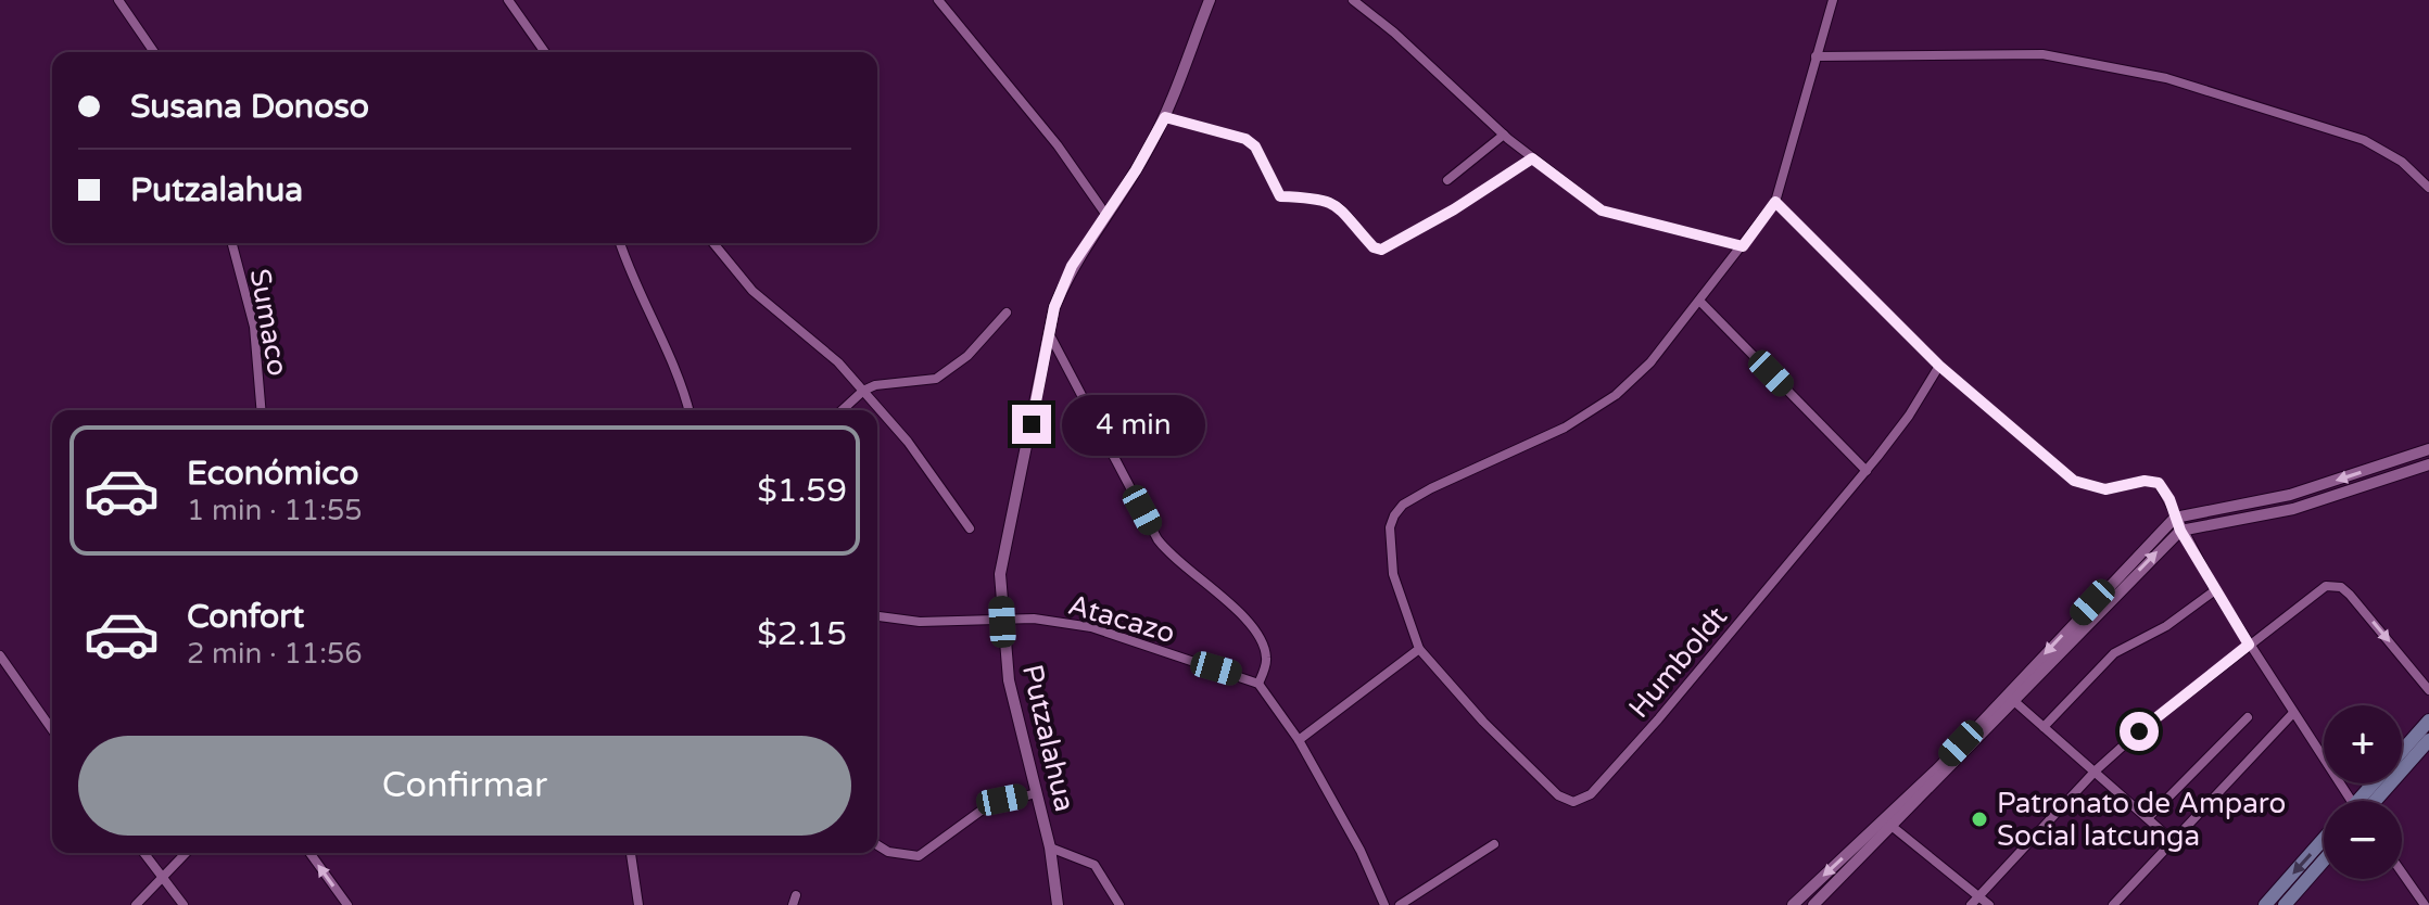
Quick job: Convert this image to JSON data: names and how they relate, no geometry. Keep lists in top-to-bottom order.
{
  "streets": {
    "street": [
      "Sumaco",
      "Atacazo",
      "Humboldt",
      "Putzalahua"
    ]
  },
  "crossings": [
    ["Atacazo", "Putzalahua"]
  ],
  "places": ["Patronato de Amparo Social latcunga"],
  "page": {
    "banner": ["Susana Donoso", "Putzalahua"],
    "bubble": "4 min",
    "list": [
      {
        "name": "Económico",
        "note": "1 min · 11:55",
        "value": "$1.59"
      },
      {
        "name": "Confort",
        "note": "2 min · 11:56",
        "value": "$2.15"
      }
    ],
    "map_buttons": ["+", "−"],
    "buttons": "Confirmar"
  }
}
